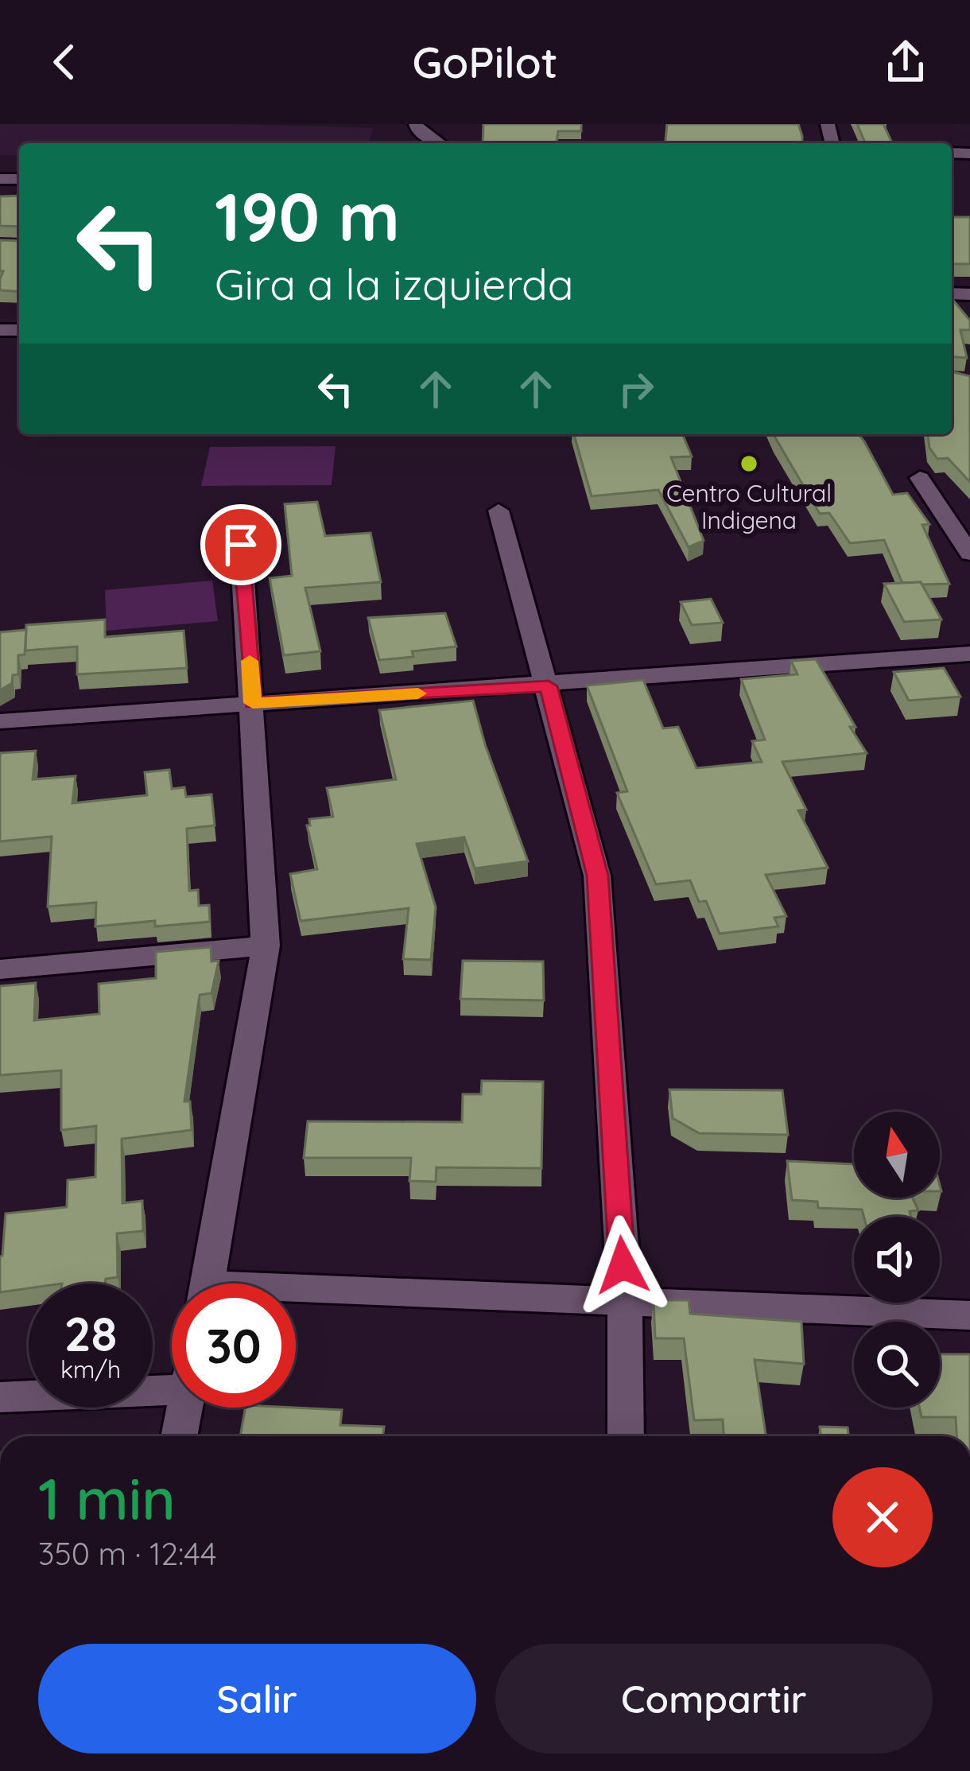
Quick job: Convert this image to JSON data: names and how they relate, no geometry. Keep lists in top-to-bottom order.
{
  "places": ["Centro Cultural Indigena"],
  "north": "top",
  "page": {
    "header": "GoPilot",
    "turn": ["190 m", "Gira a la izquierda"],
    "speed": "28 km/h",
    "limit": "30",
    "heading": ["1 min", "350 m · 12:44"],
    "buttons": ["Salir", "Compartir"]
  }
}
